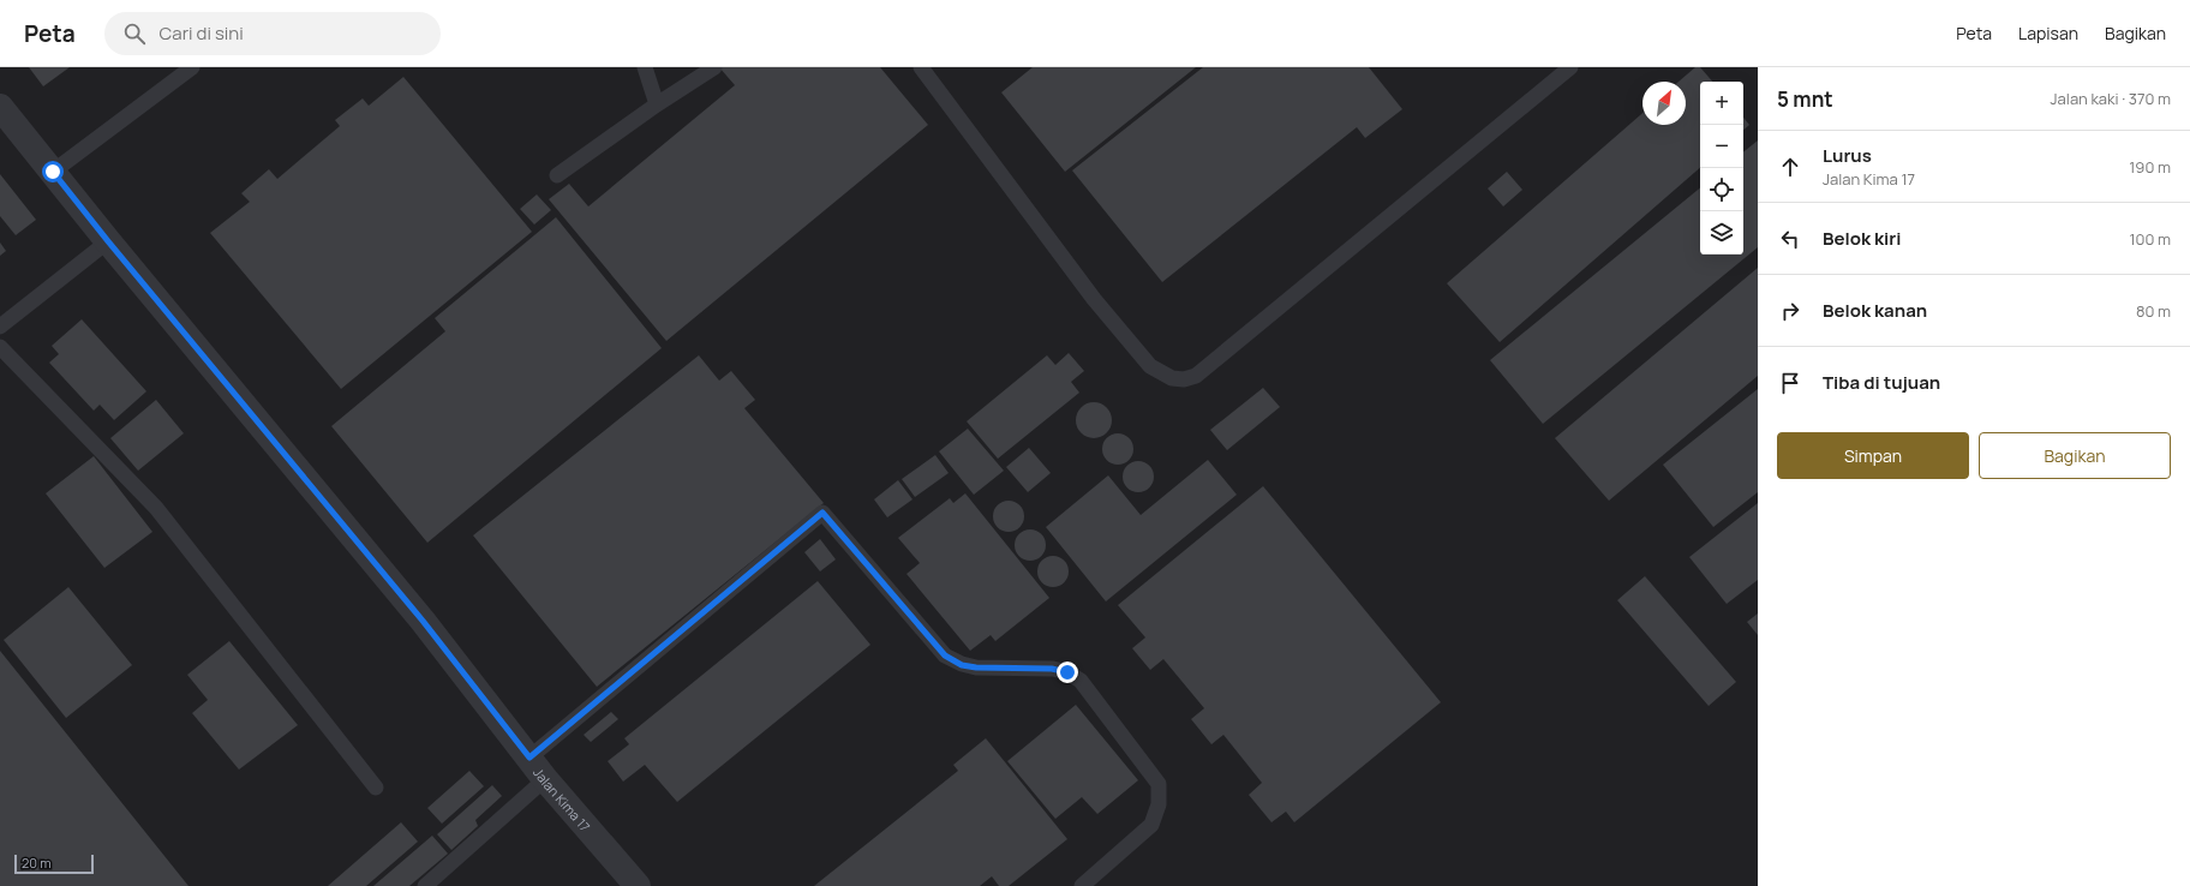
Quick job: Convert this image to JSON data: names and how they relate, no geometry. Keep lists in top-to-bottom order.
{
  "streets": {
    "street": ["Jalan Kima 17"]
  },
  "scale_bar": "20 m",
  "north": "top right",
  "page": {
    "header": "Peta",
    "search": "Cari di sini",
    "nav": ["Peta", "Lapisan", "Bagikan"],
    "heading": ["5 mnt", "Jalan kaki · 370 m"],
    "map_buttons": ["+", "−"],
    "list": [
      ["Lurus", "Jalan Kima 17", "190 m"],
      ["Belok kiri", "100 m"],
      ["Belok kanan", "80 m"],
      "Tiba di tujuan"
    ],
    "buttons": ["Simpan", "Bagikan"],
    "scale": "20 m"
  }
}
